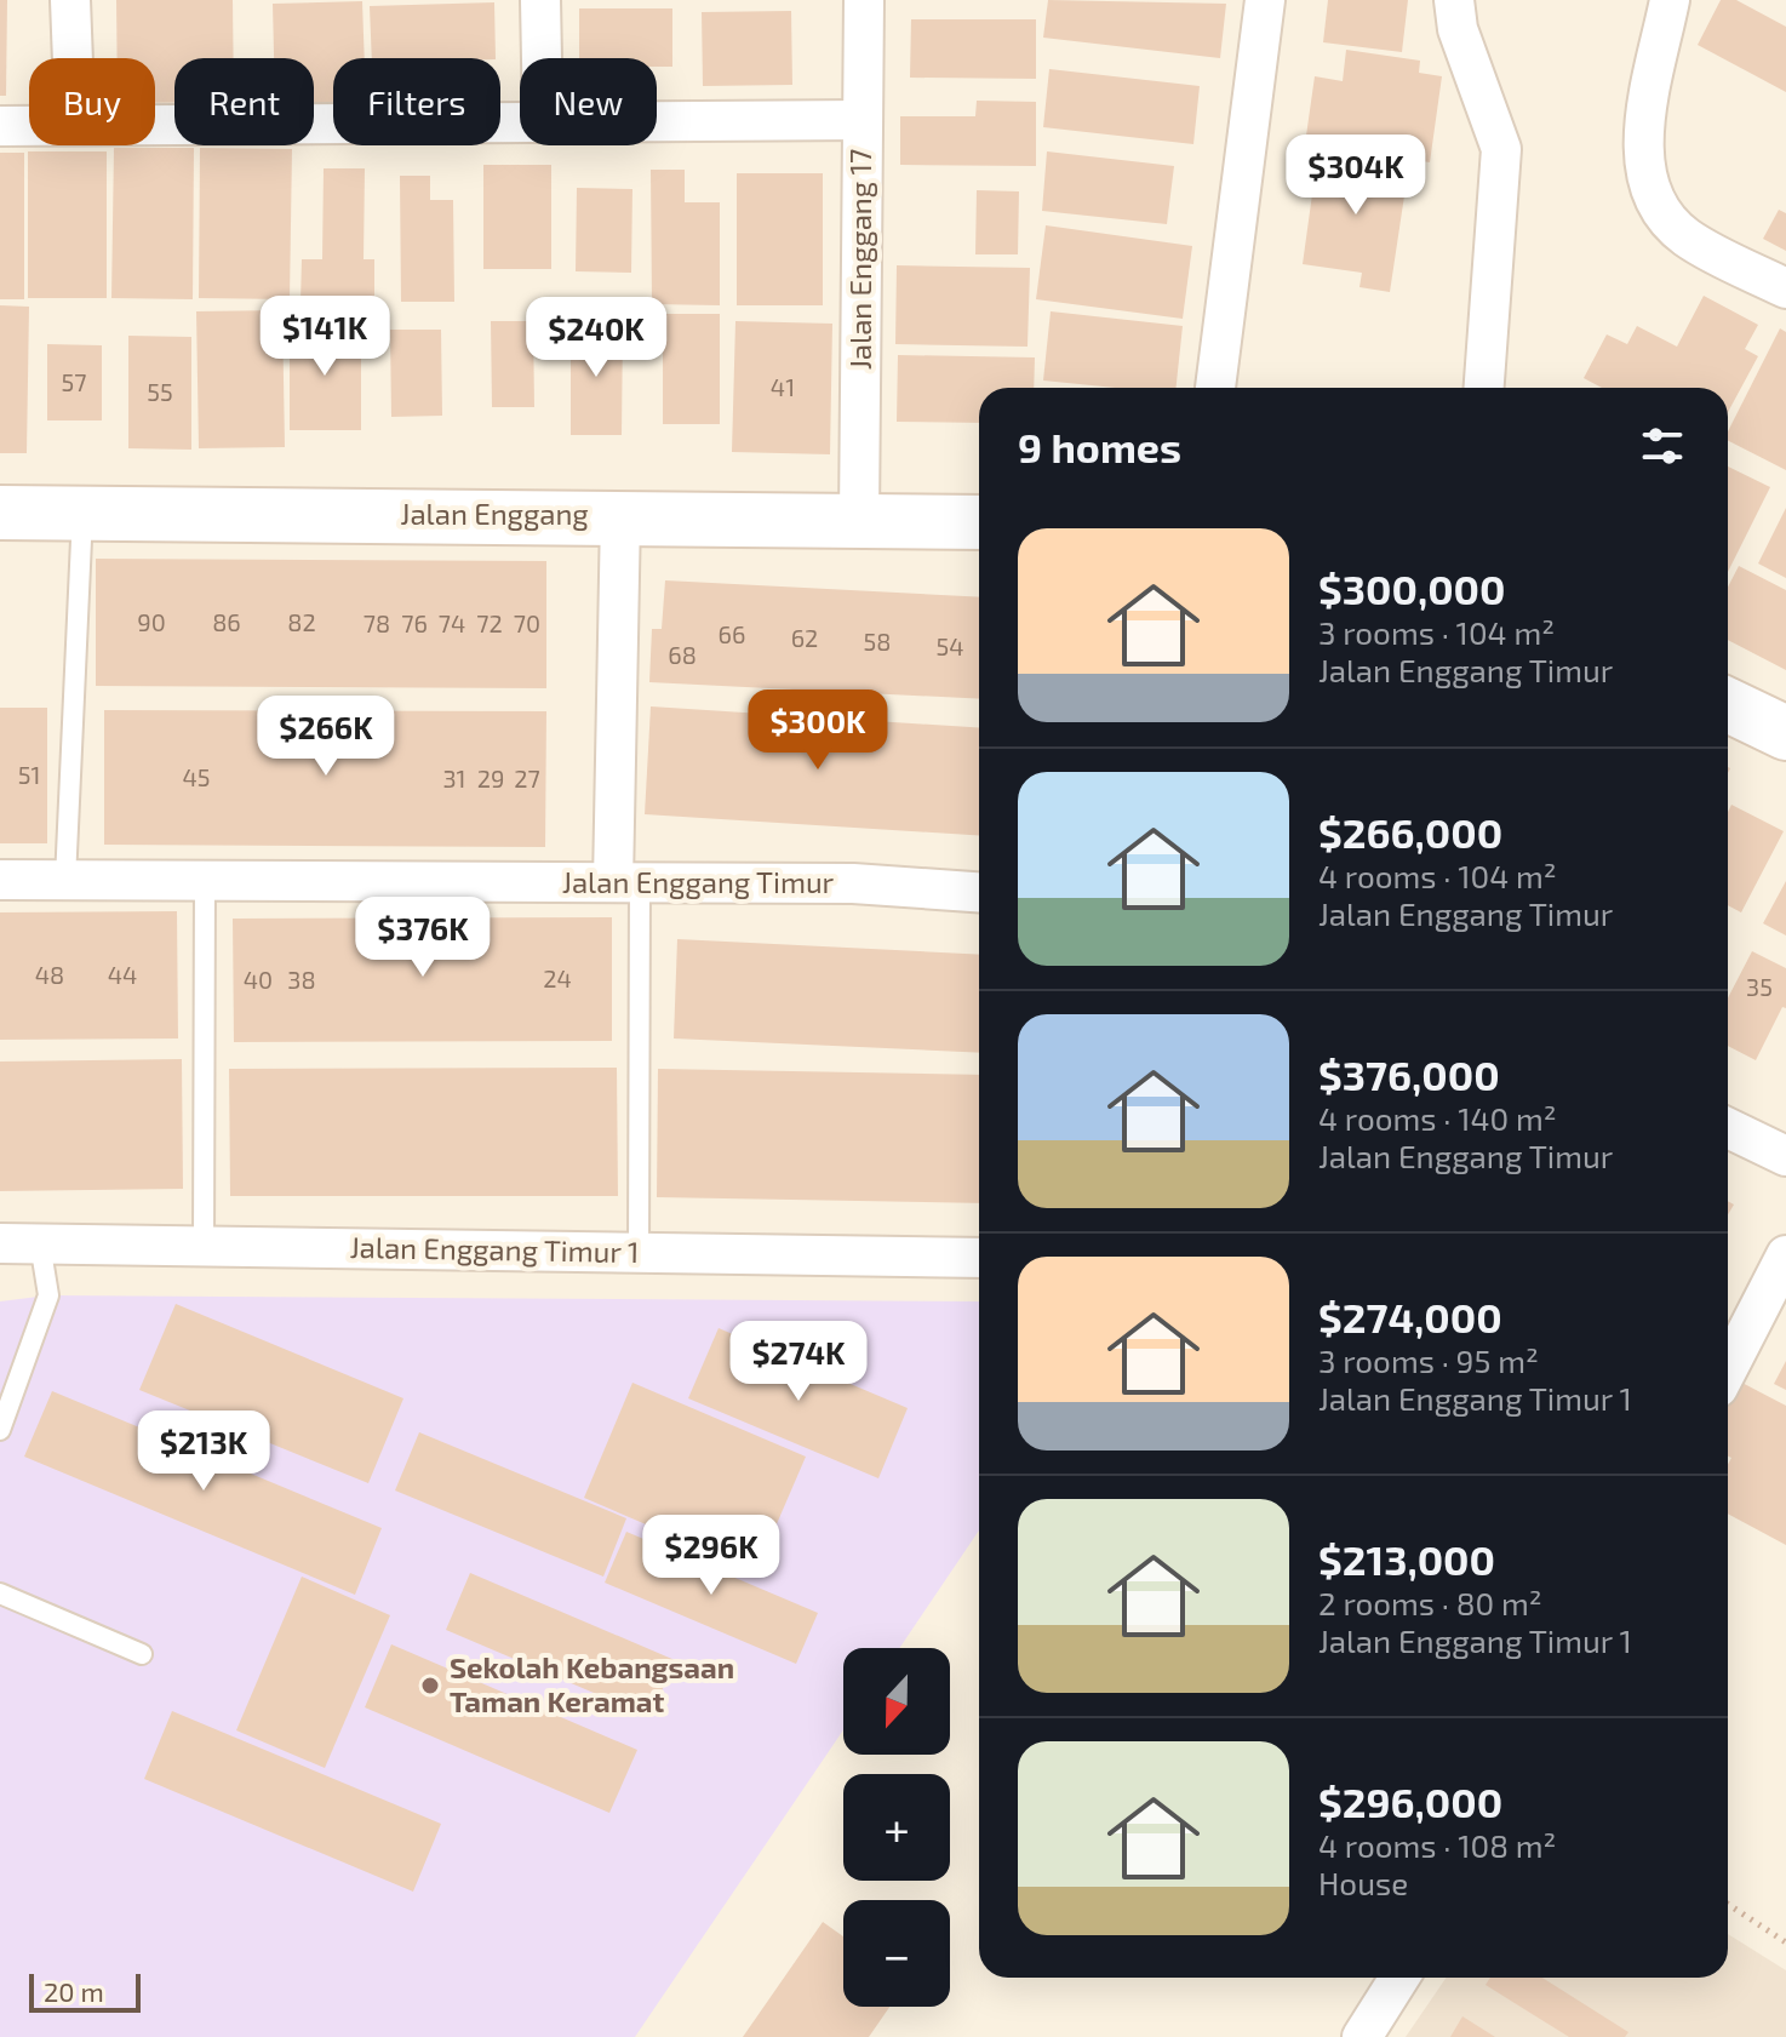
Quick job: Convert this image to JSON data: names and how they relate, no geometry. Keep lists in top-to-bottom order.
{
  "streets": {
    "main road": ["Jalan Enggang"],
    "street": ["Jalan Enggang 17", "Jalan Enggang Timur", "Jalan Enggang Timur 1"]
  },
  "crossings": [
    ["Jalan Enggang 17", "Jalan Enggang"]
  ],
  "places": ["Sekolah Kebangsaan Taman Keramat"],
  "house_numbers": [
    "57",
    "41",
    "55",
    "90",
    "86",
    "82",
    "78",
    "76",
    "74",
    "72",
    "70",
    "66",
    "62",
    "58",
    "54",
    "68",
    "51",
    "45",
    "31",
    "29",
    "27",
    "48",
    "44",
    "24",
    "40",
    "38",
    "35"
  ],
  "scale_bar": "20 m",
  "north": "bottom",
  "page": {
    "chip": [
      "Buy",
      "Rent",
      "Filters",
      "New"
    ],
    "price": [
      "$304K",
      "$141K",
      "$240K",
      "$300K",
      "$266K",
      "$376K",
      "$274K",
      "$213K",
      "$296K"
    ],
    "heading": "9 homes",
    "list": [
      {
        "name": "$300,000",
        "note": "3 rooms · 104 m² · Jalan Enggang Timur"
      },
      {
        "name": "$266,000",
        "note": "4 rooms · 104 m² · Jalan Enggang Timur"
      },
      {
        "name": "$376,000",
        "note": "4 rooms · 140 m² · Jalan Enggang Timur"
      },
      {
        "name": "$274,000",
        "note": "3 rooms · 95 m² · Jalan Enggang Timur 1"
      },
      {
        "name": "$213,000",
        "note": "2 rooms · 80 m² · Jalan Enggang Timur 1"
      },
      {
        "name": "$296,000",
        "note": "4 rooms · 108 m² · House"
      }
    ],
    "map_buttons": ["+", "−"],
    "scale": "20 m"
  }
}
